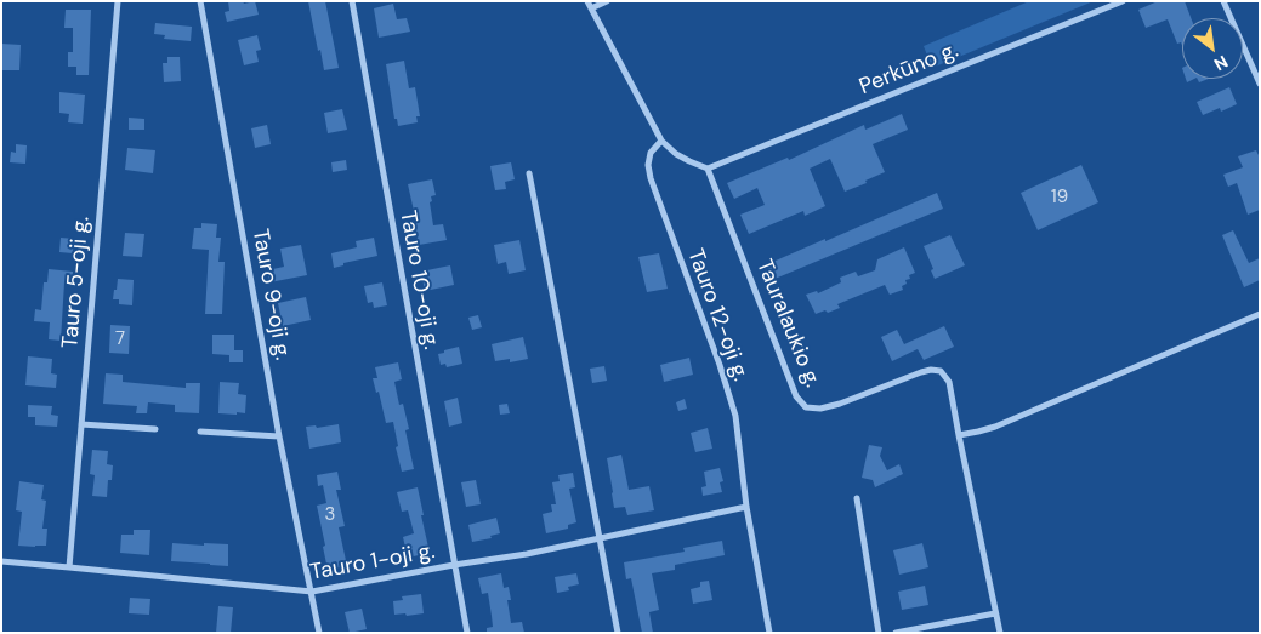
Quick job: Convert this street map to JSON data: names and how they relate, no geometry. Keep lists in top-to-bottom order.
{
  "streets": {
    "street": [
      "Perkūno g.",
      "Tauro 10-oji g.",
      "Tauro 5-oji g.",
      "Tauro 9-oji g.",
      "Tauro 12-oji g.",
      "Tauralaukio g.",
      "Tauro 1-oji g."
    ]
  },
  "crossings": [
    ["Perkūno g.", "Tauralaukio g."],
    ["Tauro 10-oji g.", "Tauro 1-oji g."],
    ["Tauro 5-oji g.", "Tauro 1-oji g."],
    ["Tauro 9-oji g.", "Tauro 1-oji g."],
    ["Tauro 12-oji g.", "Tauro 1-oji g."]
  ],
  "house_numbers": ["19", "7", "3"],
  "north": "bottom right"
}
